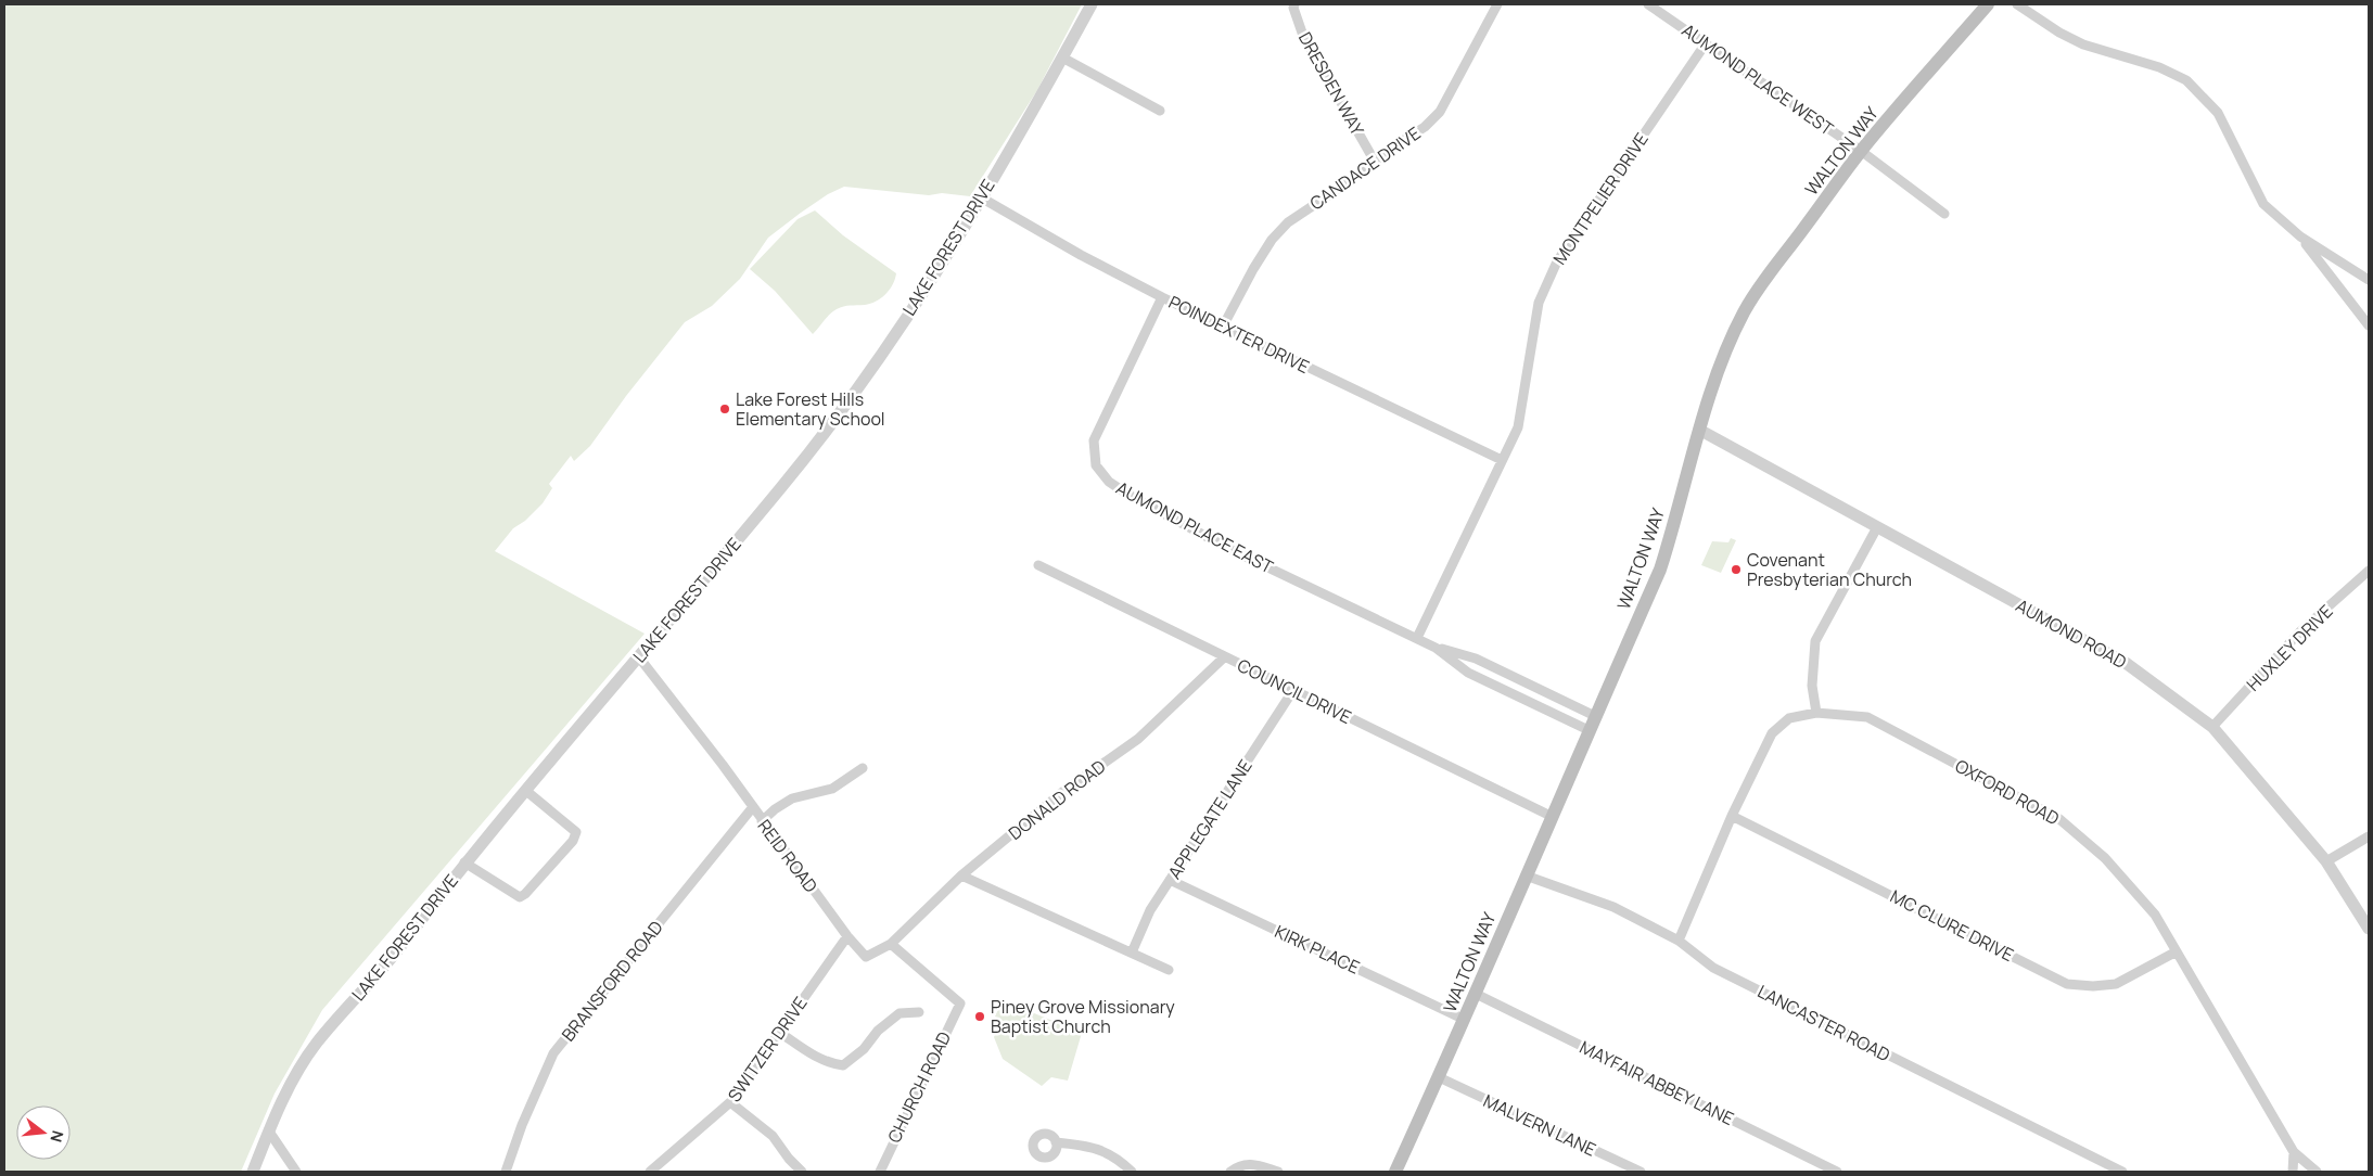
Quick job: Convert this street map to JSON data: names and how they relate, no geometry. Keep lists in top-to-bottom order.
{
  "streets": {
    "main road": ["WALTON WAY"],
    "street": [
      "AUMOND PLACE WEST",
      "DRESDEN WAY",
      "CANDACE DRIVE",
      "MONTPELIER DRIVE",
      "LAKE FOREST DRIVE",
      "POINDEXTER DRIVE",
      "AUMOND PLACE EAST",
      "AUMOND ROAD",
      "HUXLEY DRIVE",
      "COUNCIL DRIVE",
      "OXFORD ROAD",
      "DONALD ROAD",
      "APPLEGATE LANE",
      "REID ROAD",
      "MC CLURE DRIVE",
      "KIRK PLACE",
      "BRANSFORD ROAD",
      "LANCASTER ROAD",
      "SWITZER DRIVE",
      "MAYFAIR ABBEY LANE",
      "CHURCH ROAD",
      "MALVERN LANE"
    ]
  },
  "crossings": [
    ["AUMOND PLACE WEST", "WALTON WAY"],
    ["AUMOND PLACE WEST", "MONTPELIER DRIVE"],
    ["DRESDEN WAY", "CANDACE DRIVE"],
    ["WALTON WAY", "AUMOND PLACE EAST"],
    ["WALTON WAY", "AUMOND ROAD"],
    ["WALTON WAY", "COUNCIL DRIVE"],
    ["WALTON WAY", "KIRK PLACE"],
    ["WALTON WAY", "LANCASTER ROAD"],
    ["WALTON WAY", "MAYFAIR ABBEY LANE"],
    ["WALTON WAY", "MALVERN LANE"],
    ["CANDACE DRIVE", "POINDEXTER DRIVE"],
    ["MONTPELIER DRIVE", "POINDEXTER DRIVE"],
    ["MONTPELIER DRIVE", "AUMOND PLACE EAST"],
    ["LAKE FOREST DRIVE", "POINDEXTER DRIVE"],
    ["LAKE FOREST DRIVE", "REID ROAD"],
    ["POINDEXTER DRIVE", "AUMOND PLACE EAST"],
    ["AUMOND ROAD", "HUXLEY DRIVE"],
    ["COUNCIL DRIVE", "DONALD ROAD"],
    ["COUNCIL DRIVE", "APPLEGATE LANE"],
    ["OXFORD ROAD", "MC CLURE DRIVE"],
    ["OXFORD ROAD", "LANCASTER ROAD"],
    ["DONALD ROAD", "REID ROAD"],
    ["DONALD ROAD", "CHURCH ROAD"],
    ["APPLEGATE LANE", "KIRK PLACE"],
    ["REID ROAD", "BRANSFORD ROAD"],
    ["REID ROAD", "SWITZER DRIVE"],
    ["REID ROAD", "CHURCH ROAD"]
  ],
  "places": ["Lake Forest Hills Elementary School", "Covenant Presbyterian Church", "Piney Grove Missionary Baptist Church"],
  "north": "right"
}
